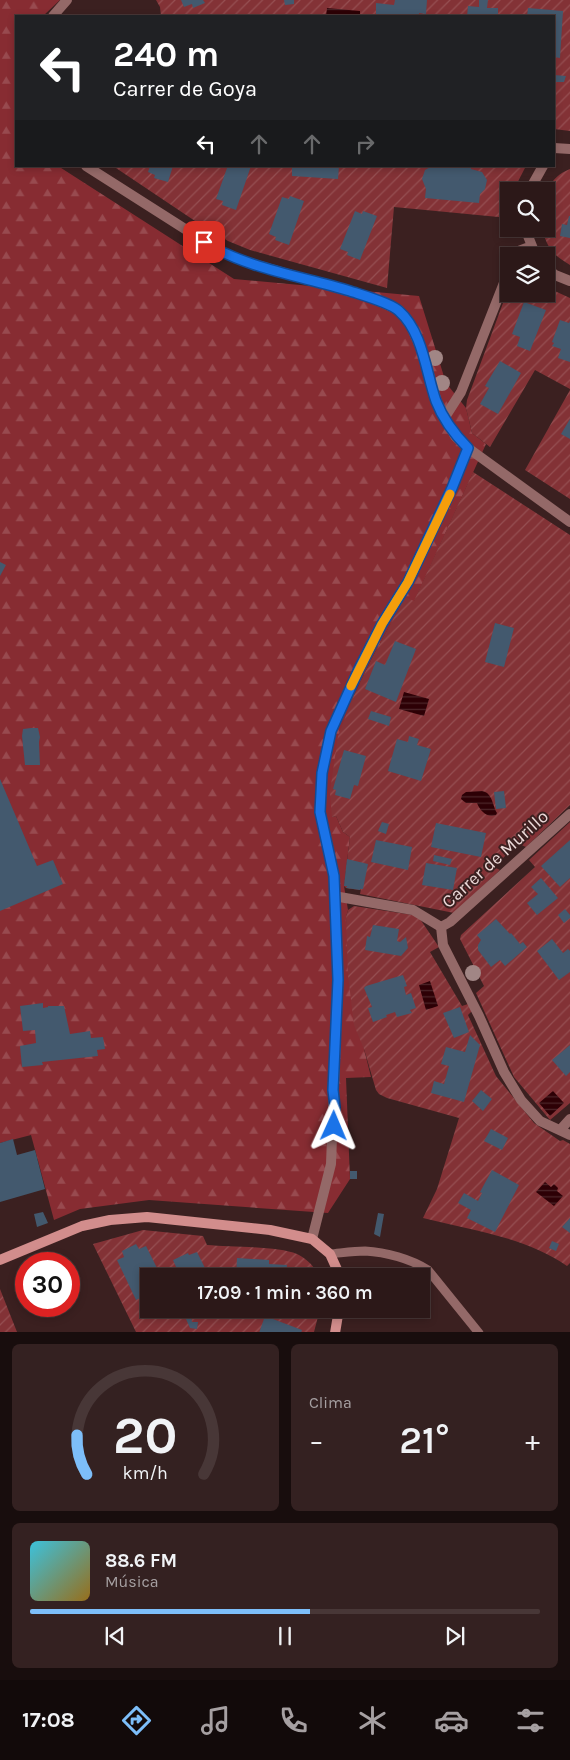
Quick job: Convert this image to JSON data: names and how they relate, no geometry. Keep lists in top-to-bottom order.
{
  "streets": {
    "street": ["Carrer de Murillo"]
  },
  "page": {
    "turn": ["240 m", "Carrer de Goya"],
    "limit": "30",
    "trip": "17:09 · 1 min · 360 m",
    "tile": "Clima",
    "heat": ["−", "21°", "+"],
    "song": ["88.6 FM", "Música"],
    "tabs": "17:08",
    "gauge": ["20", "km/h"]
  }
}
